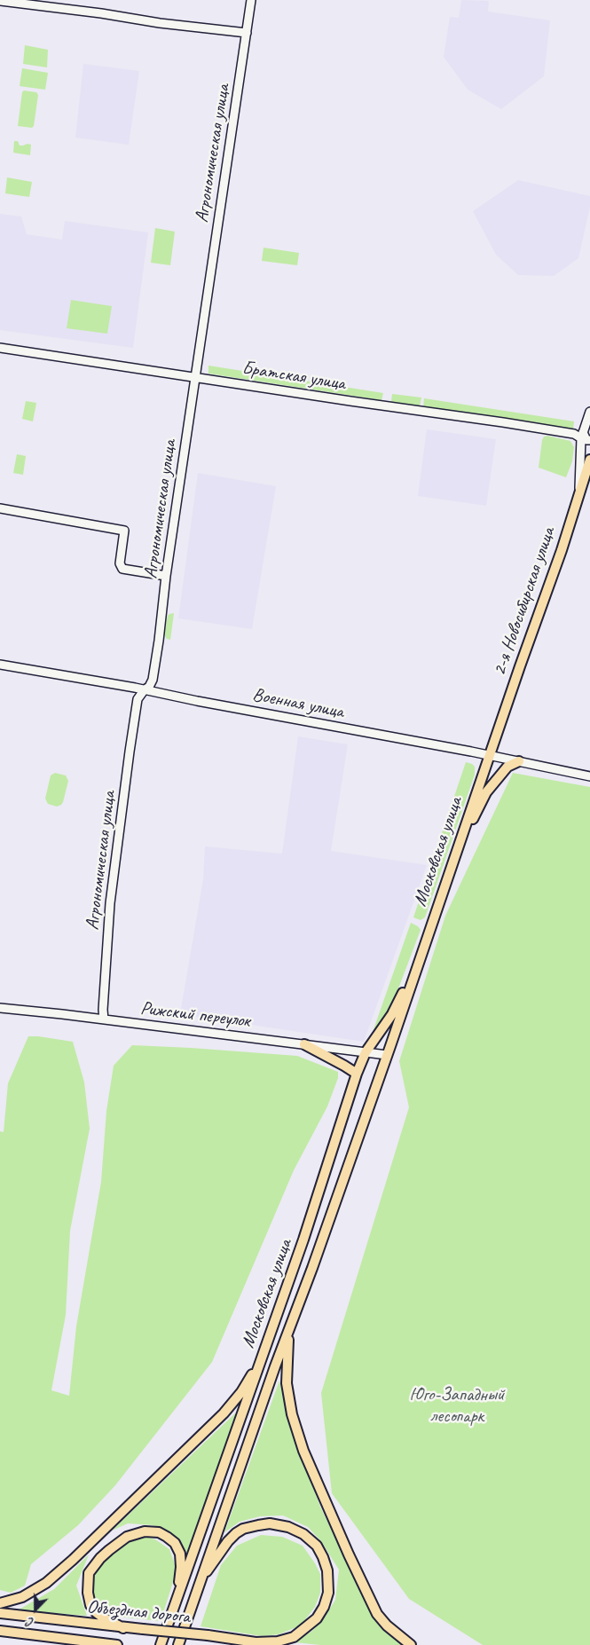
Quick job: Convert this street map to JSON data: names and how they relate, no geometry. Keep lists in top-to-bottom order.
{
  "streets": {
    "main road": ["2-я Новосибирская улица", "Московская улица", "Объездная дорога"],
    "street": [
      "Агрономическая улица",
      "Братская улица",
      "Военная улица",
      "Рижский переулок"
    ]
  },
  "crossings": [
    ["Агрономическая улица", "Братская улица"],
    ["Агрономическая улица", "Военная улица"],
    ["Агрономическая улица", "Рижский переулок"],
    ["2-я Новосибирская улица", "Военная улица"],
    ["2-я Новосибирская улица", "Московская улица"],
    ["Военная улица", "Московская улица"],
    ["Московская улица", "Рижский переулок"]
  ],
  "parks": ["Юго-Западный лесопарк"],
  "north": "bottom"
}
